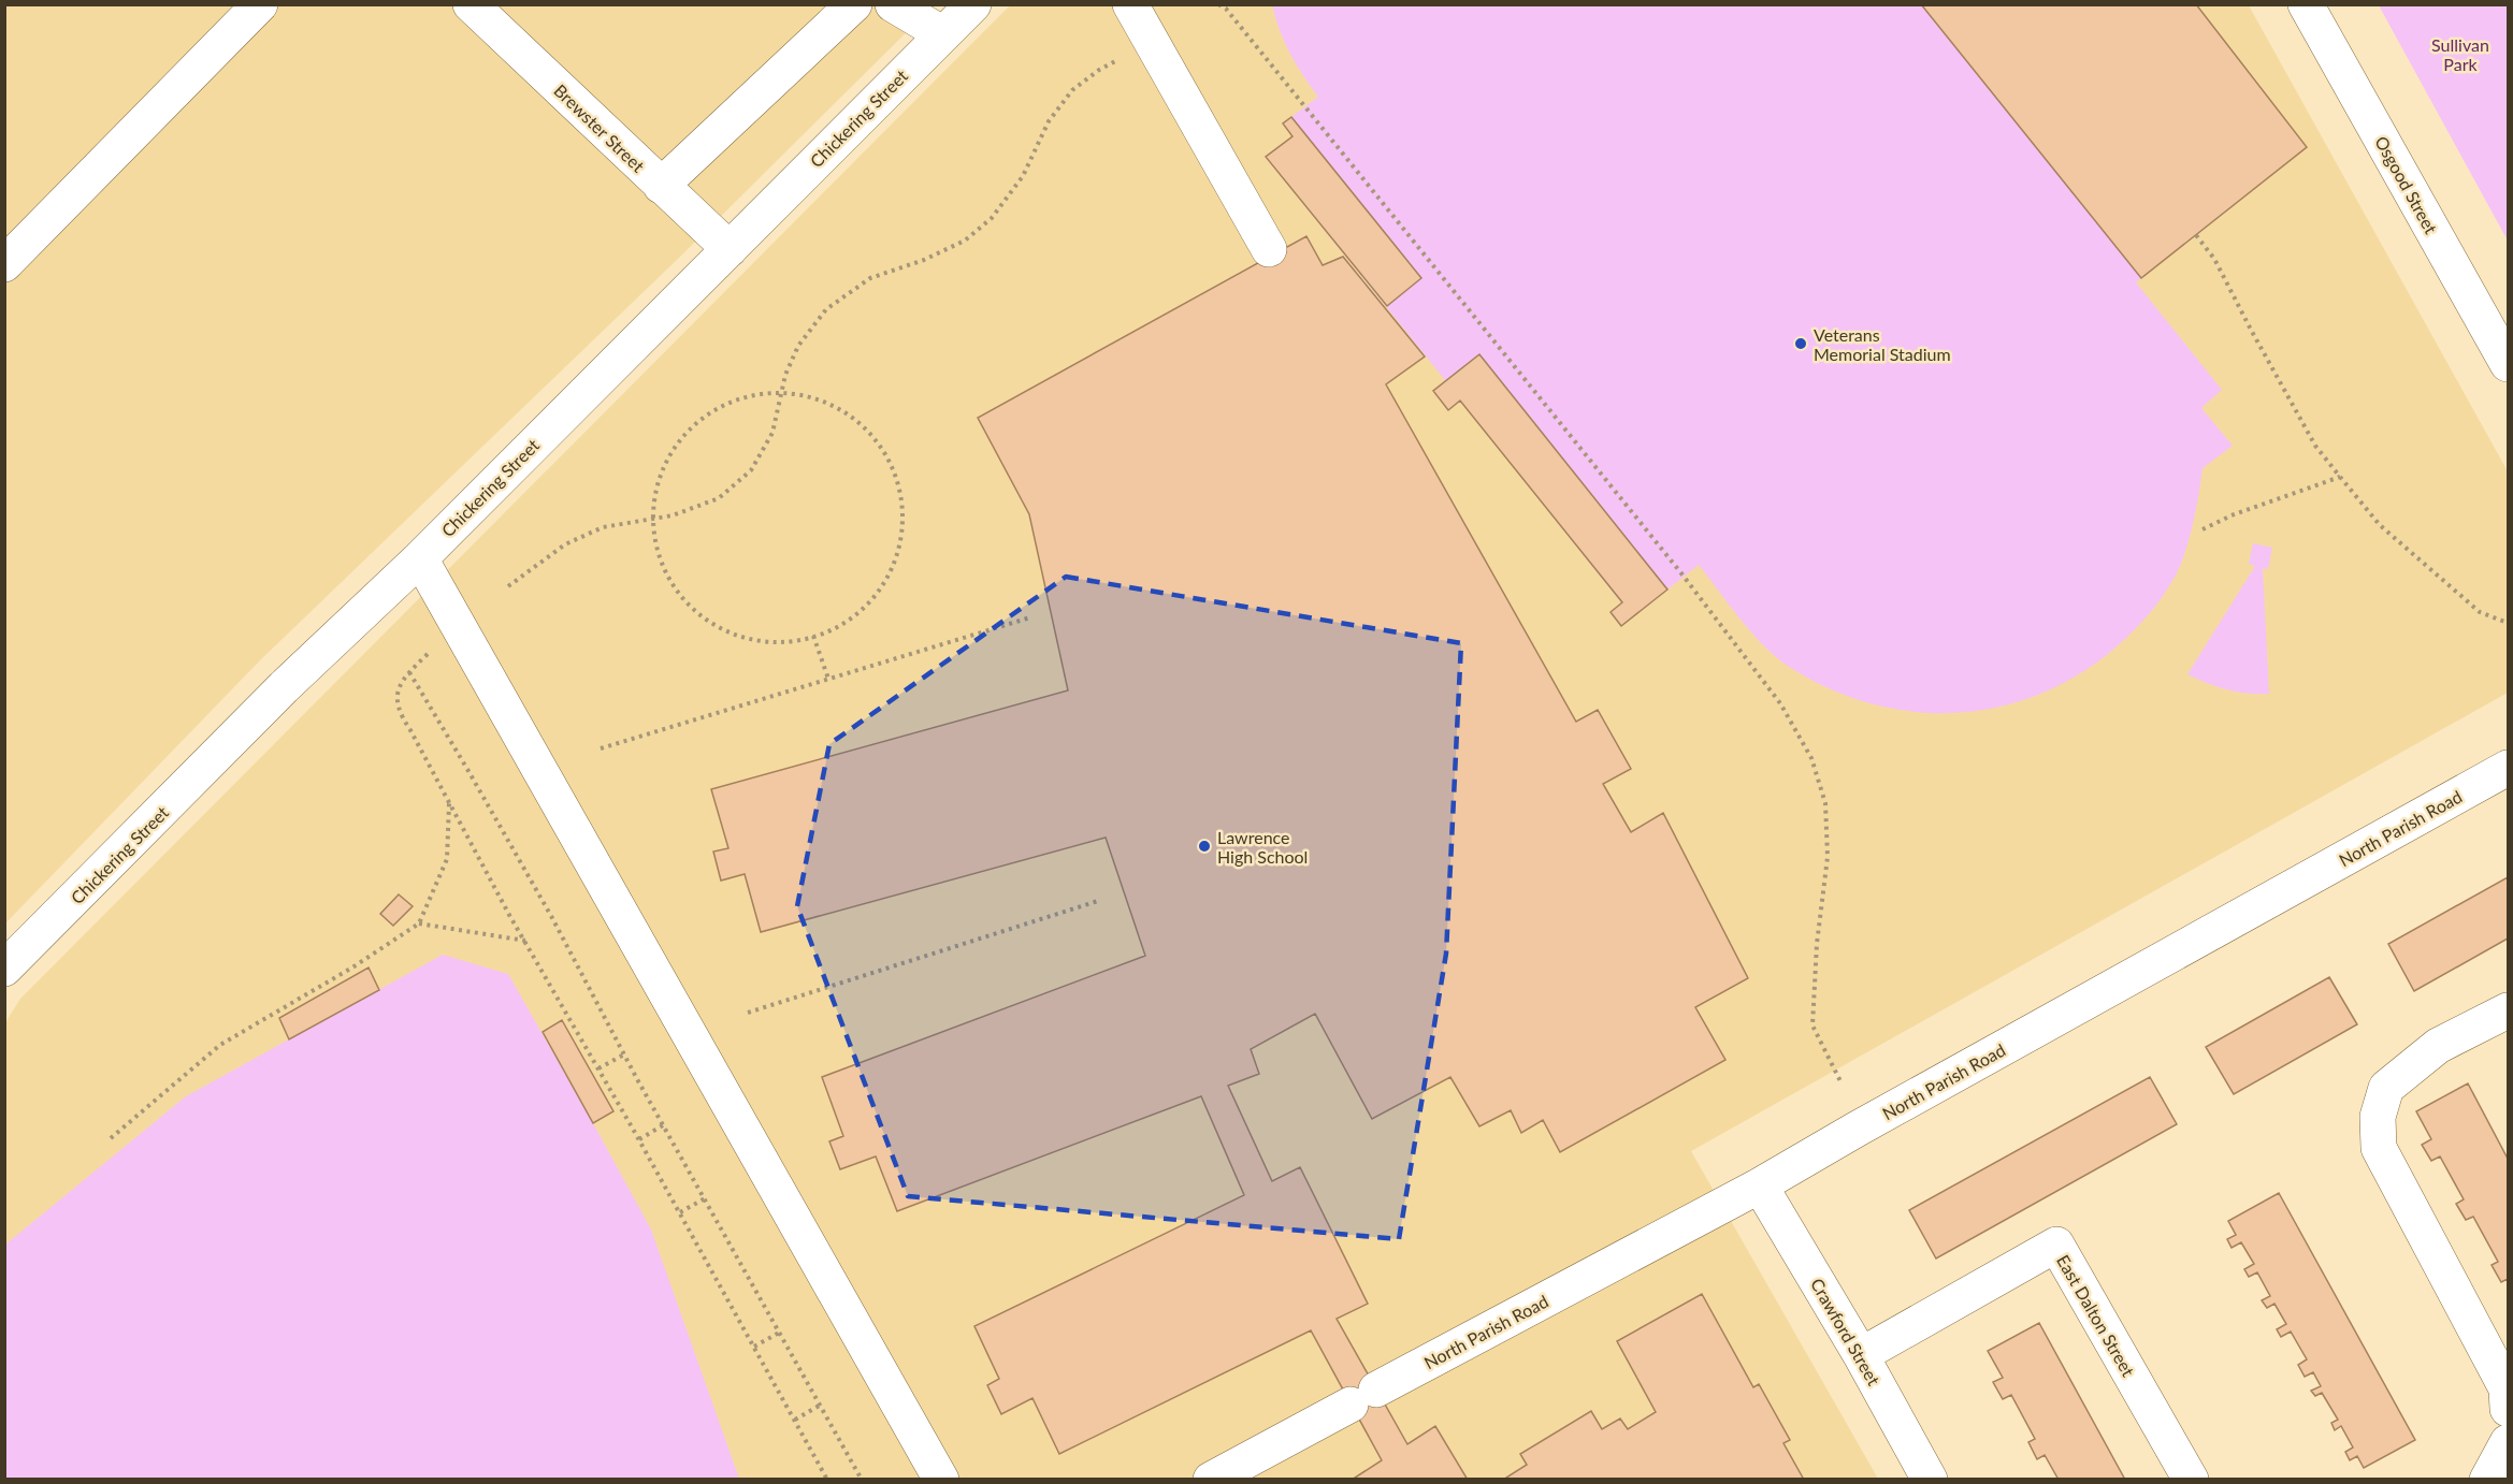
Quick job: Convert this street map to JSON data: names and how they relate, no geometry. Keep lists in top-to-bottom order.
{
  "streets": {
    "street": [
      "Chickering Street",
      "Brewster Street",
      "Osgood Street",
      "North Parish Road",
      "East Dalton Street",
      "Crawford Street"
    ]
  },
  "crossings": [
    ["Chickering Street", "Brewster Street"],
    ["North Parish Road", "Crawford Street"],
    ["East Dalton Street", "Crawford Street"]
  ],
  "parks": ["Sullivan Park"],
  "places": ["Veterans Memorial Stadium", "Lawrence High School"]
}
